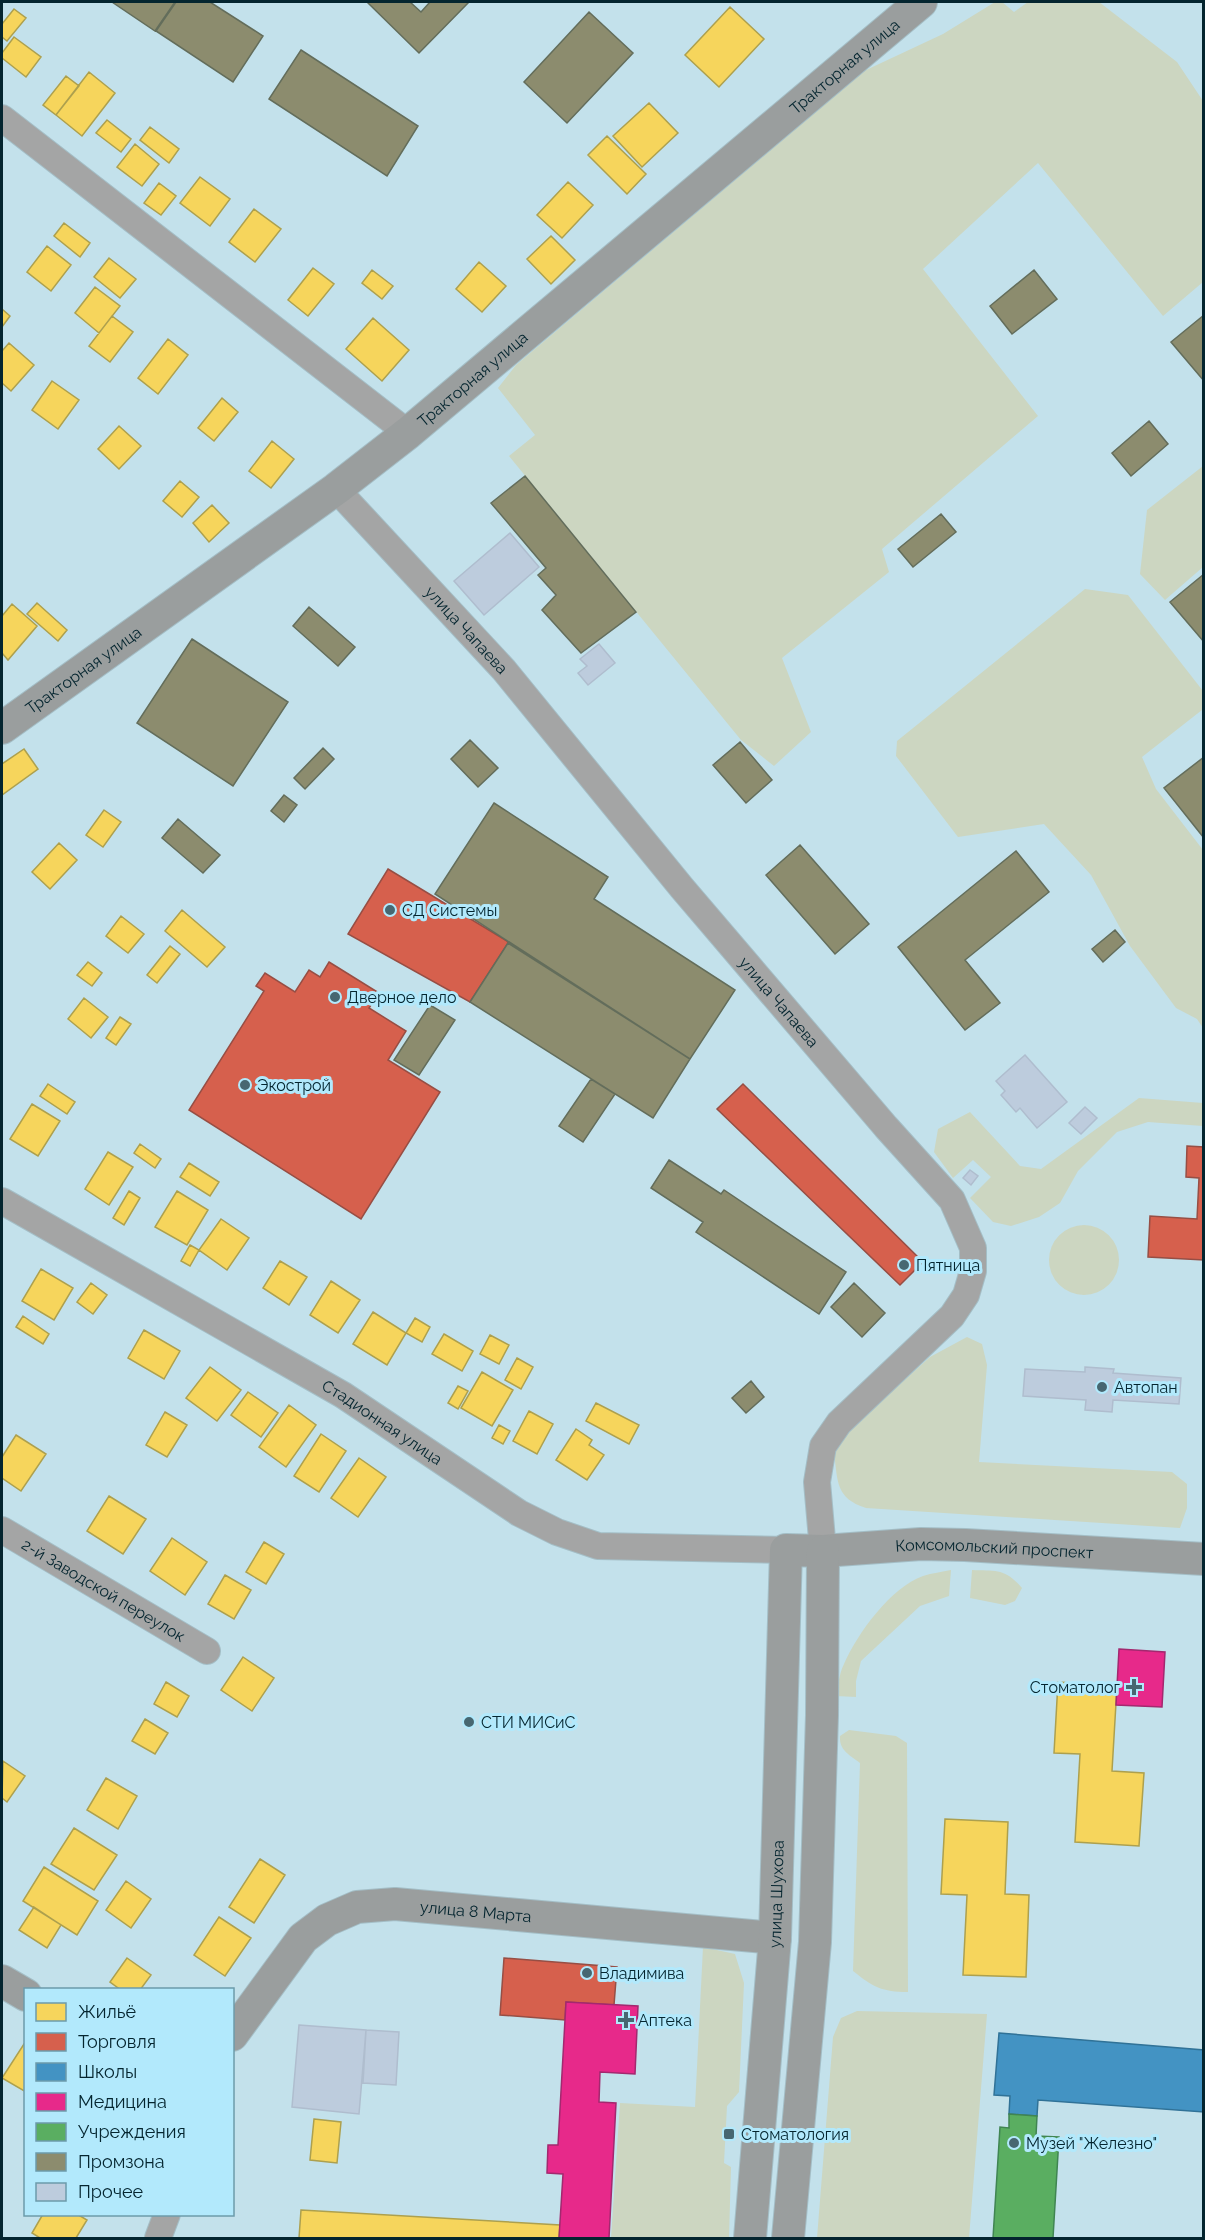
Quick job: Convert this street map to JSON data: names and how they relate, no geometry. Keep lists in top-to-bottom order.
{
  "streets": {
    "main road": [
      "Тракторная улица",
      "Комсомольский проспект",
      "улица Шухова",
      "улица 8 Марта"
    ],
    "street": ["улица Чапаева", "Стадионная улица", "2-й Заводской переулок"]
  },
  "crossings": [
    ["Тракторная улица", "улица Чапаева"],
    ["улица Чапаева", "Комсомольский проспект"],
    ["Стадионная улица", "Комсомольский проспект"],
    ["Стадионная улица", "улица Шухова"],
    ["Комсомольский проспект", "улица Шухова"],
    ["улица Шухова", "улица 8 Марта"]
  ],
  "places": {
    "other": [
      "СД Системы",
      "Дверное дело",
      "Экострой",
      "Пятница",
      "Автопан",
      "СТИ МИСиС",
      "Владимива",
      "Музей \"Железно\""
    ],
    "health": ["Стоматолог", "Аптека"],
    "transit": ["Стоматология"]
  },
  "legend": [
    "Жильё",
    "Торговля",
    "Школы",
    "Медицина",
    "Учреждения",
    "Промзона",
    "Прочее"
  ]
}
